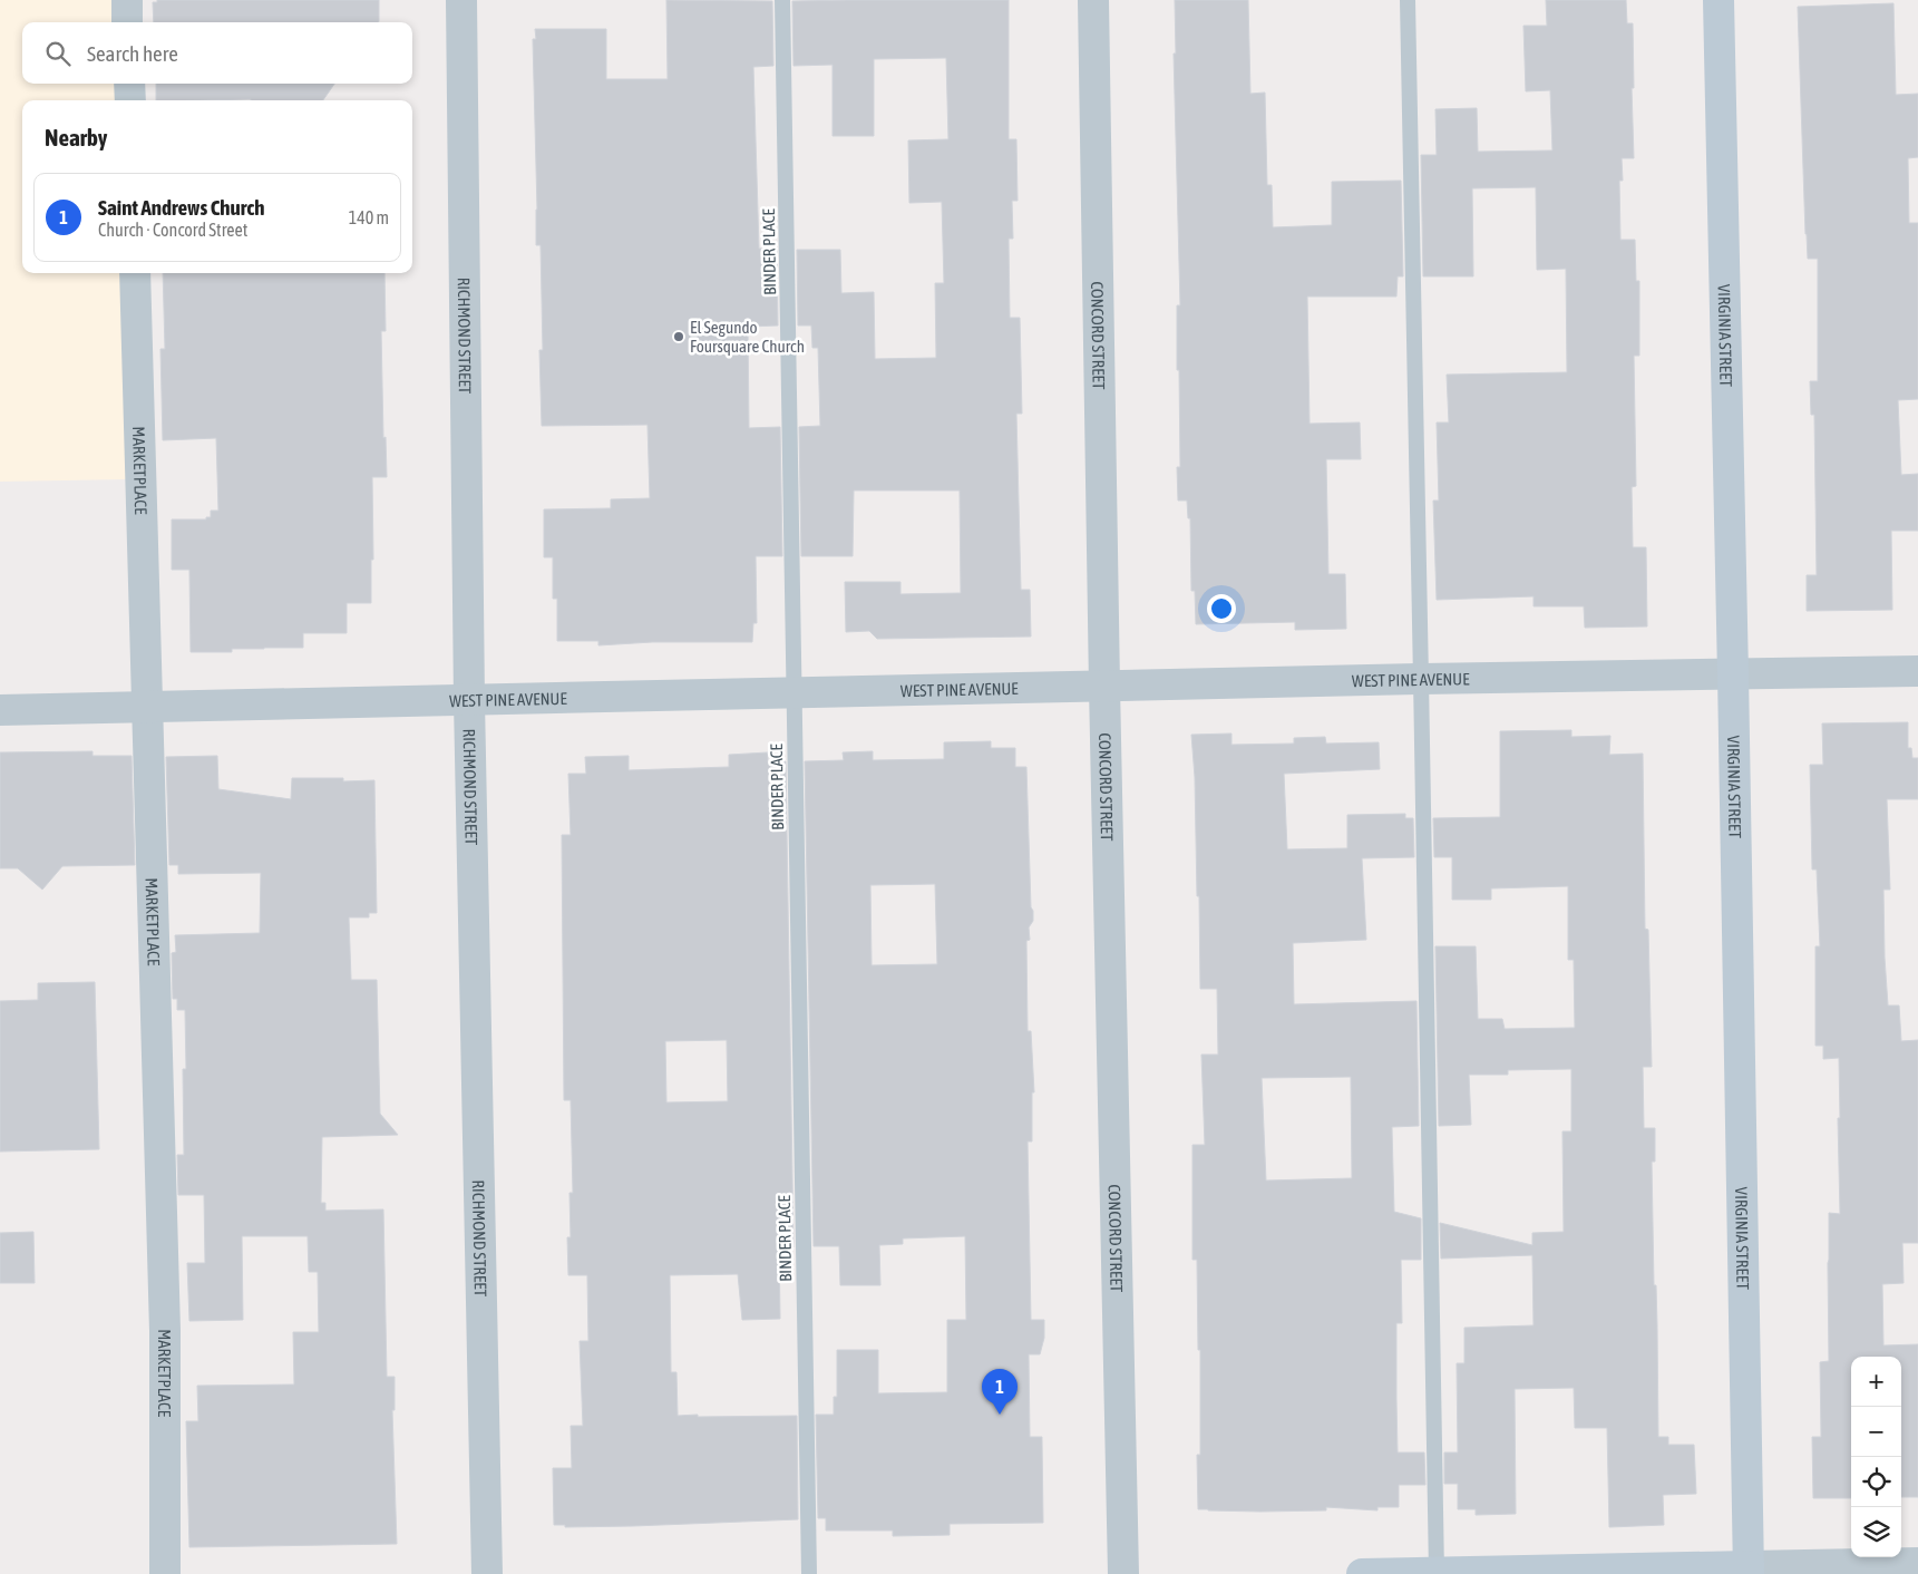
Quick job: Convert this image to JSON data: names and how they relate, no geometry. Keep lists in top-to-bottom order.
{
  "streets": {
    "street": [
      "RICHMOND STREET",
      "CONCORD STREET",
      "VIRGINIA STREET",
      "MARKETPLACE",
      "WEST PINE AVENUE"
    ],
    "lane": ["BINDER PLACE"]
  },
  "crossings": [
    ["BINDER PLACE", "WEST PINE AVENUE"],
    ["RICHMOND STREET", "WEST PINE AVENUE"],
    ["CONCORD STREET", "WEST PINE AVENUE"],
    ["VIRGINIA STREET", "WEST PINE AVENUE"],
    ["MARKETPLACE", "WEST PINE AVENUE"]
  ],
  "places": ["El Segundo Foursquare Church"],
  "page": {
    "search": "Search here",
    "heading": "Nearby",
    "list": [
      {
        "mark": "1",
        "name": "Saint Andrews Church",
        "note": "Church · Concord Street",
        "value": "140 m"
      }
    ],
    "map_buttons": ["+", "−"],
    "pins": "1"
  }
}
